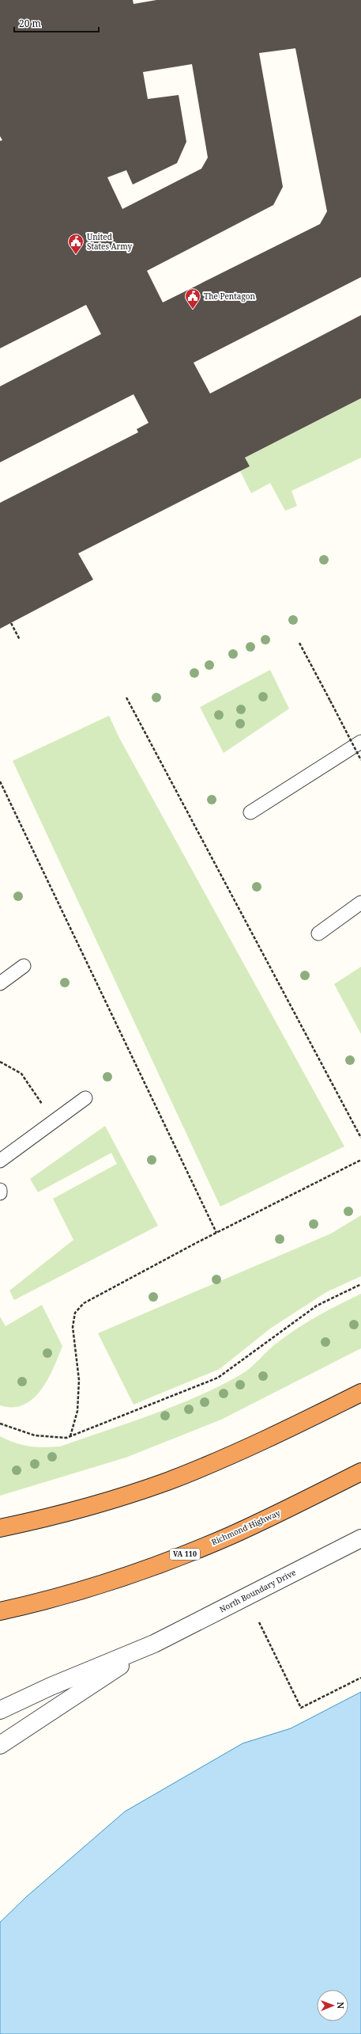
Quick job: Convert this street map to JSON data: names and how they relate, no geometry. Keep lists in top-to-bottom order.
{
  "streets": {
    "highway": ["Richmond Highway", "VA 110"],
    "street": ["North Boundary Drive"]
  },
  "places": {
    "public building": ["United States Army", "The Pentagon"]
  },
  "scale_bar": "20 m",
  "north": "right"
}
